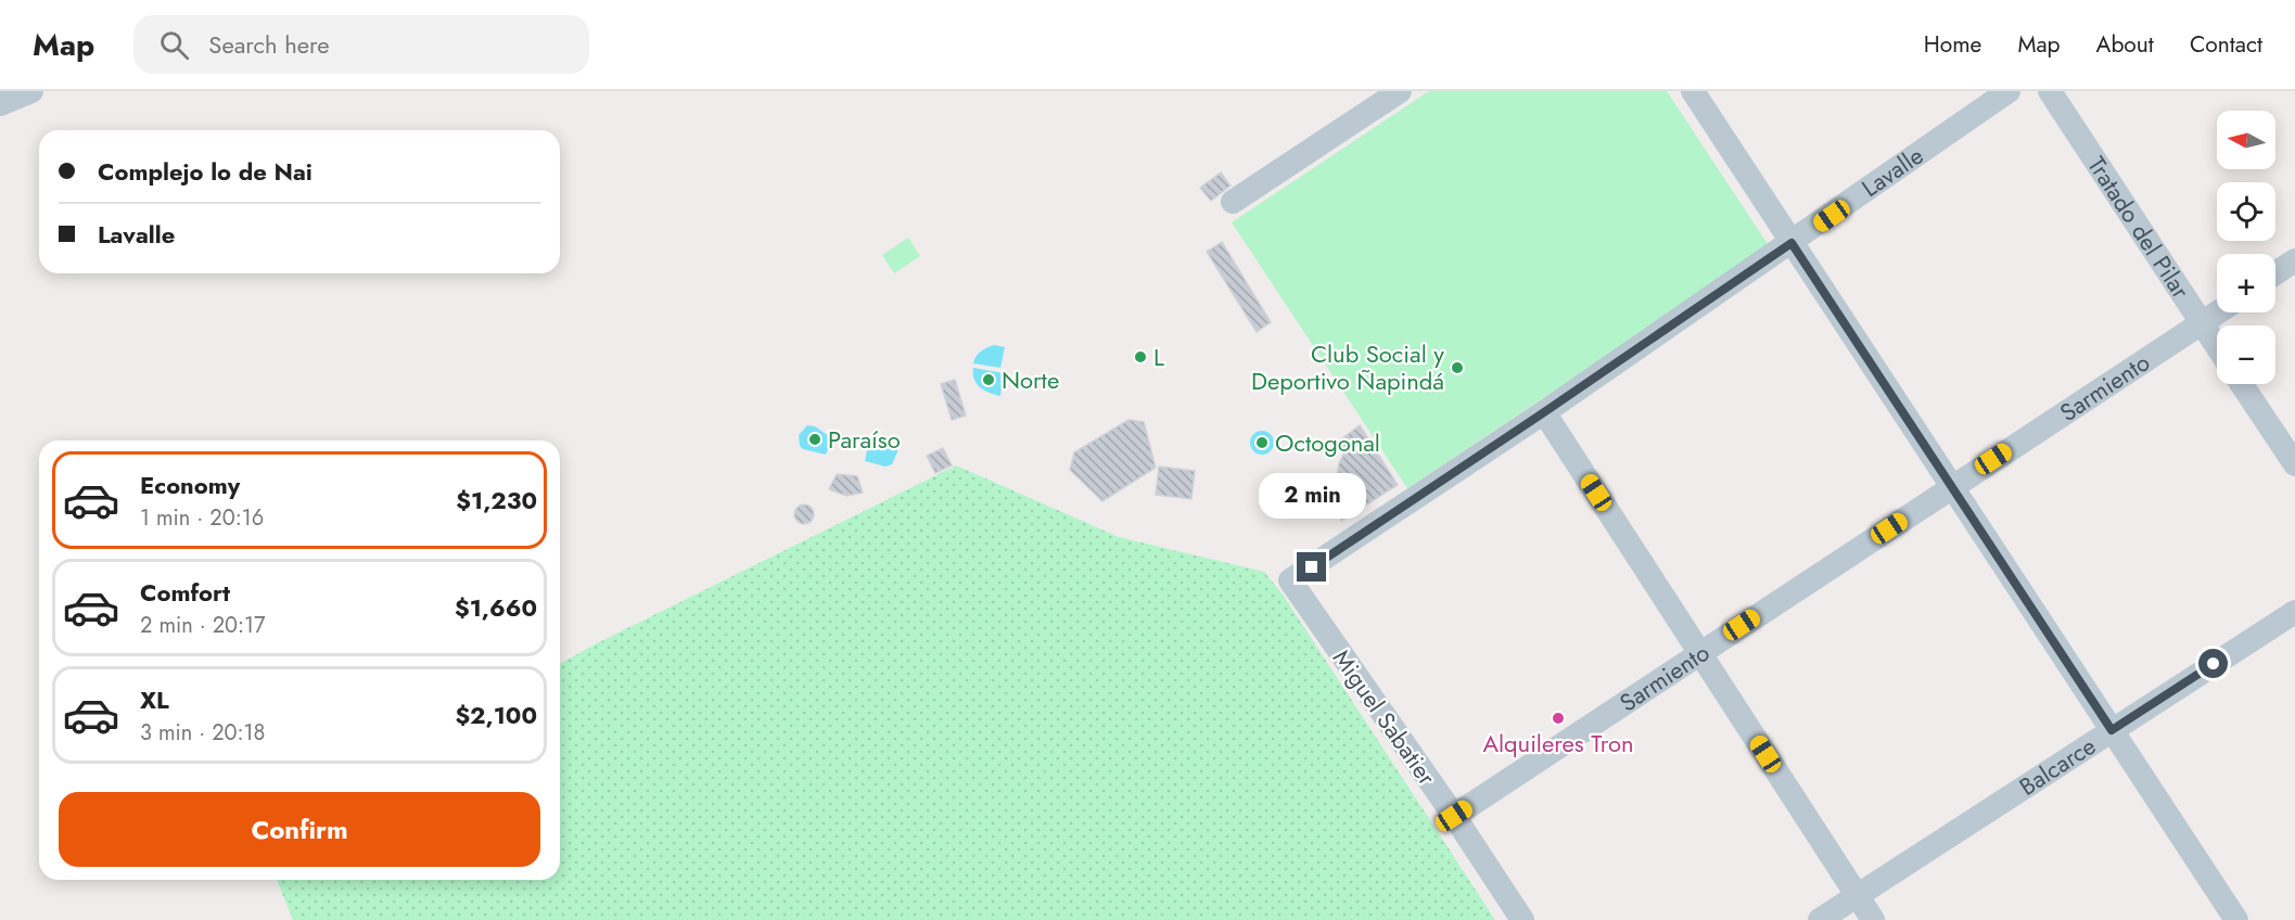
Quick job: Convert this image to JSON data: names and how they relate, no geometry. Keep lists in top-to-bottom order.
{
  "streets": {
    "street": [
      "Lavalle",
      "Tratado del Pilar",
      "Sarmiento",
      "Miguel Sabatier",
      "Balcarce"
    ]
  },
  "crossings": [
    ["Lavalle", "Miguel Sabatier"],
    ["Tratado del Pilar", "Sarmiento"],
    ["Sarmiento", "Miguel Sabatier"]
  ],
  "places": [
    "L",
    "Club Social y Deportivo Ñapindá",
    "Norte",
    "Paraíso",
    "Octogonal",
    "Alquileres Tron"
  ],
  "north": "left",
  "page": {
    "header": "Map",
    "search": "Search here",
    "nav": [
      "Home",
      "Map",
      "About",
      "Contact"
    ],
    "map_buttons": ["+", "−"],
    "banner": ["Complejo lo de Nai", "Lavalle"],
    "list": [
      {
        "name": "Economy",
        "note": "1 min · 20:16",
        "value": "$1,230"
      },
      {
        "name": "Comfort",
        "note": "2 min · 20:17",
        "value": "$1,660"
      },
      {
        "name": "XL",
        "note": "3 min · 20:18",
        "value": "$2,100"
      }
    ],
    "bubble": "2 min",
    "buttons": "Confirm"
  }
}
